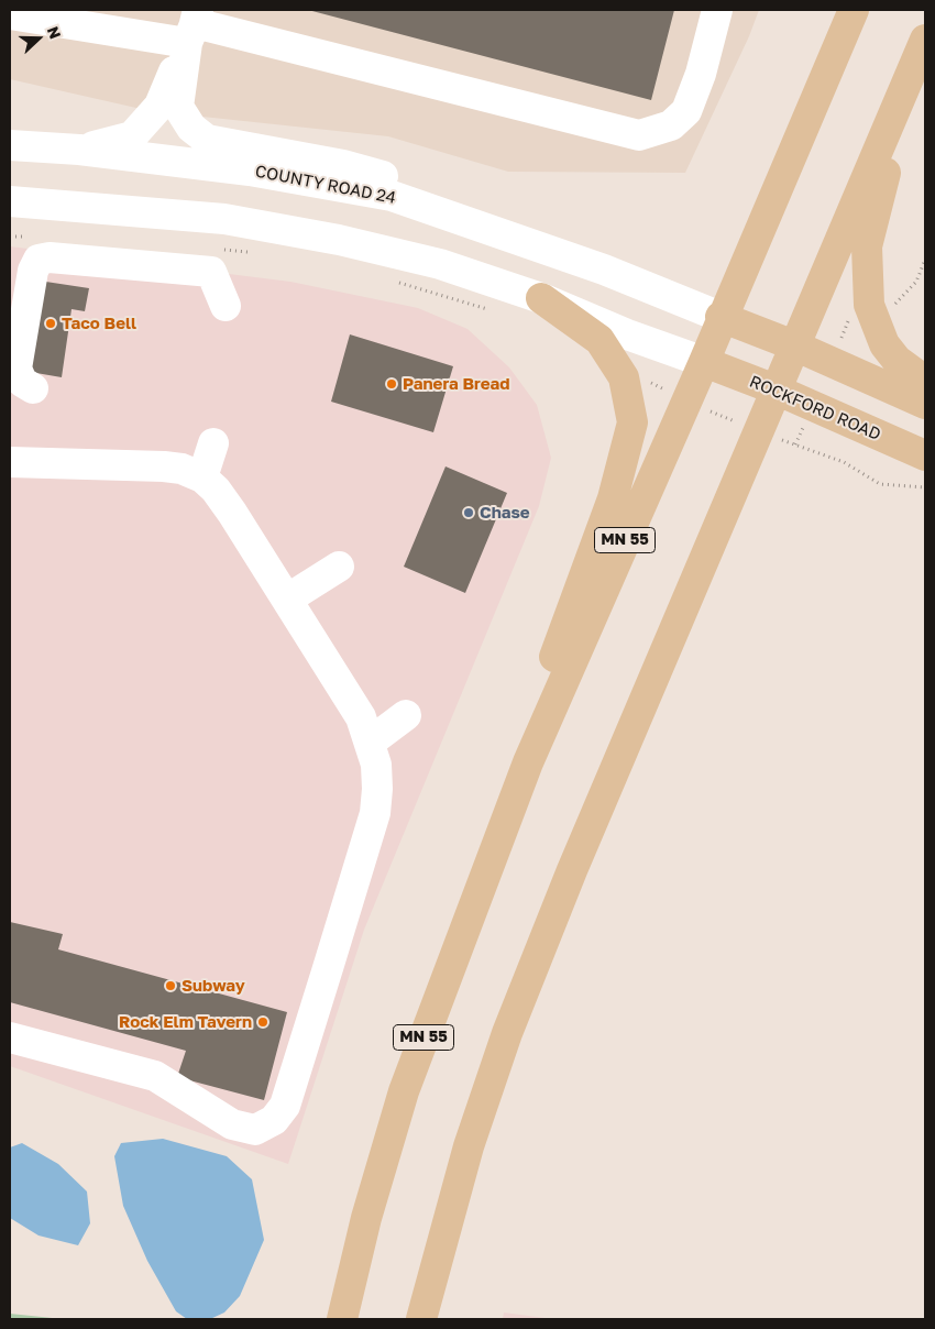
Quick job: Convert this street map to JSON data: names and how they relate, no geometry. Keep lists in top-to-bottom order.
{
  "streets": {
    "main road": ["ROCKFORD ROAD", "MN 55"],
    "street": ["COUNTY ROAD 24"]
  },
  "crossings": [
    ["COUNTY ROAD 24", "MN 55"],
    ["ROCKFORD ROAD", "MN 55"]
  ],
  "places": [
    "Taco Bell",
    "Panera Bread",
    "Chase",
    "Subway",
    "Rock Elm Tavern"
  ],
  "north": "right"
}
